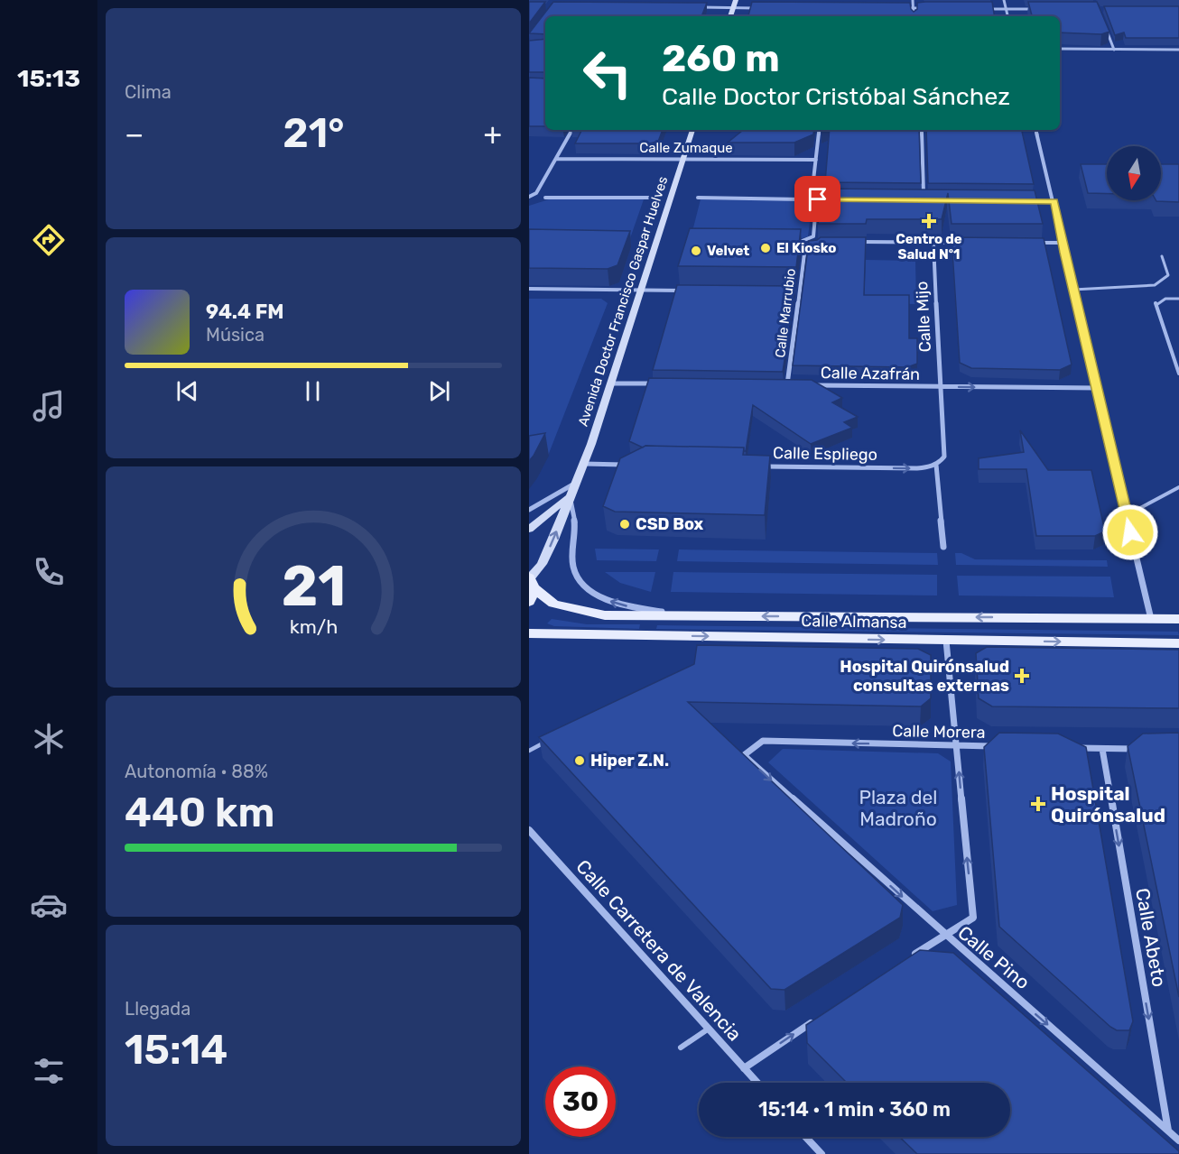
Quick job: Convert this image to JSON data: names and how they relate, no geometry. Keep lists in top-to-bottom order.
{
  "streets": {
    "main road": ["Calle Almansa"],
    "street": [
      "Calle Zumaque",
      "Avenida Doctor Francisco Gaspar Huelves",
      "Calle Marrubio",
      "Calle Mijo",
      "Calle Azafrán",
      "Calle Espliego",
      "Calle Morera",
      "Calle Abeto",
      "Calle Carretera de Valencia",
      "Calle Pino"
    ]
  },
  "crossings": [
    ["Calle Zumaque", "Avenida Doctor Francisco Gaspar Huelves"],
    ["Avenida Doctor Francisco Gaspar Huelves", "Calle Almansa"],
    ["Calle Marrubio", "Calle Azafrán"],
    ["Calle Mijo", "Calle Azafrán"],
    ["Calle Mijo", "Calle Espliego"],
    ["Calle Morera", "Calle Pino"],
    ["Calle Abeto", "Calle Pino"]
  ],
  "one_way": [
    "Calle Azafrán",
    "Calle Espliego",
    "Calle Abeto",
    "Calle Pino"
  ],
  "parks": ["Plaza del Madroño"],
  "places": {
    "health": ["Centro de Salud Nº1", "Hospital Quirónsalud consultas externas", "Hospital Quirónsalud"],
    "other": [
      "El Kiosko",
      "Velvet",
      "CSD Box",
      "Hiper Z.N."
    ]
  },
  "north": "bottom",
  "page": {
    "tabs": "15:13",
    "tile": [
      "Clima",
      ["Autonomía · 88%", "440 km"],
      ["Llegada", "15:14"]
    ],
    "turn": ["260 m", "Calle Doctor Cristóbal Sánchez"],
    "heat": ["−", "21°", "+"],
    "song": ["94.4 FM", "Música"],
    "limit": "30",
    "trip": "15:14 · 1 min · 360 m",
    "gauge": ["21", "km/h"]
  }
}
